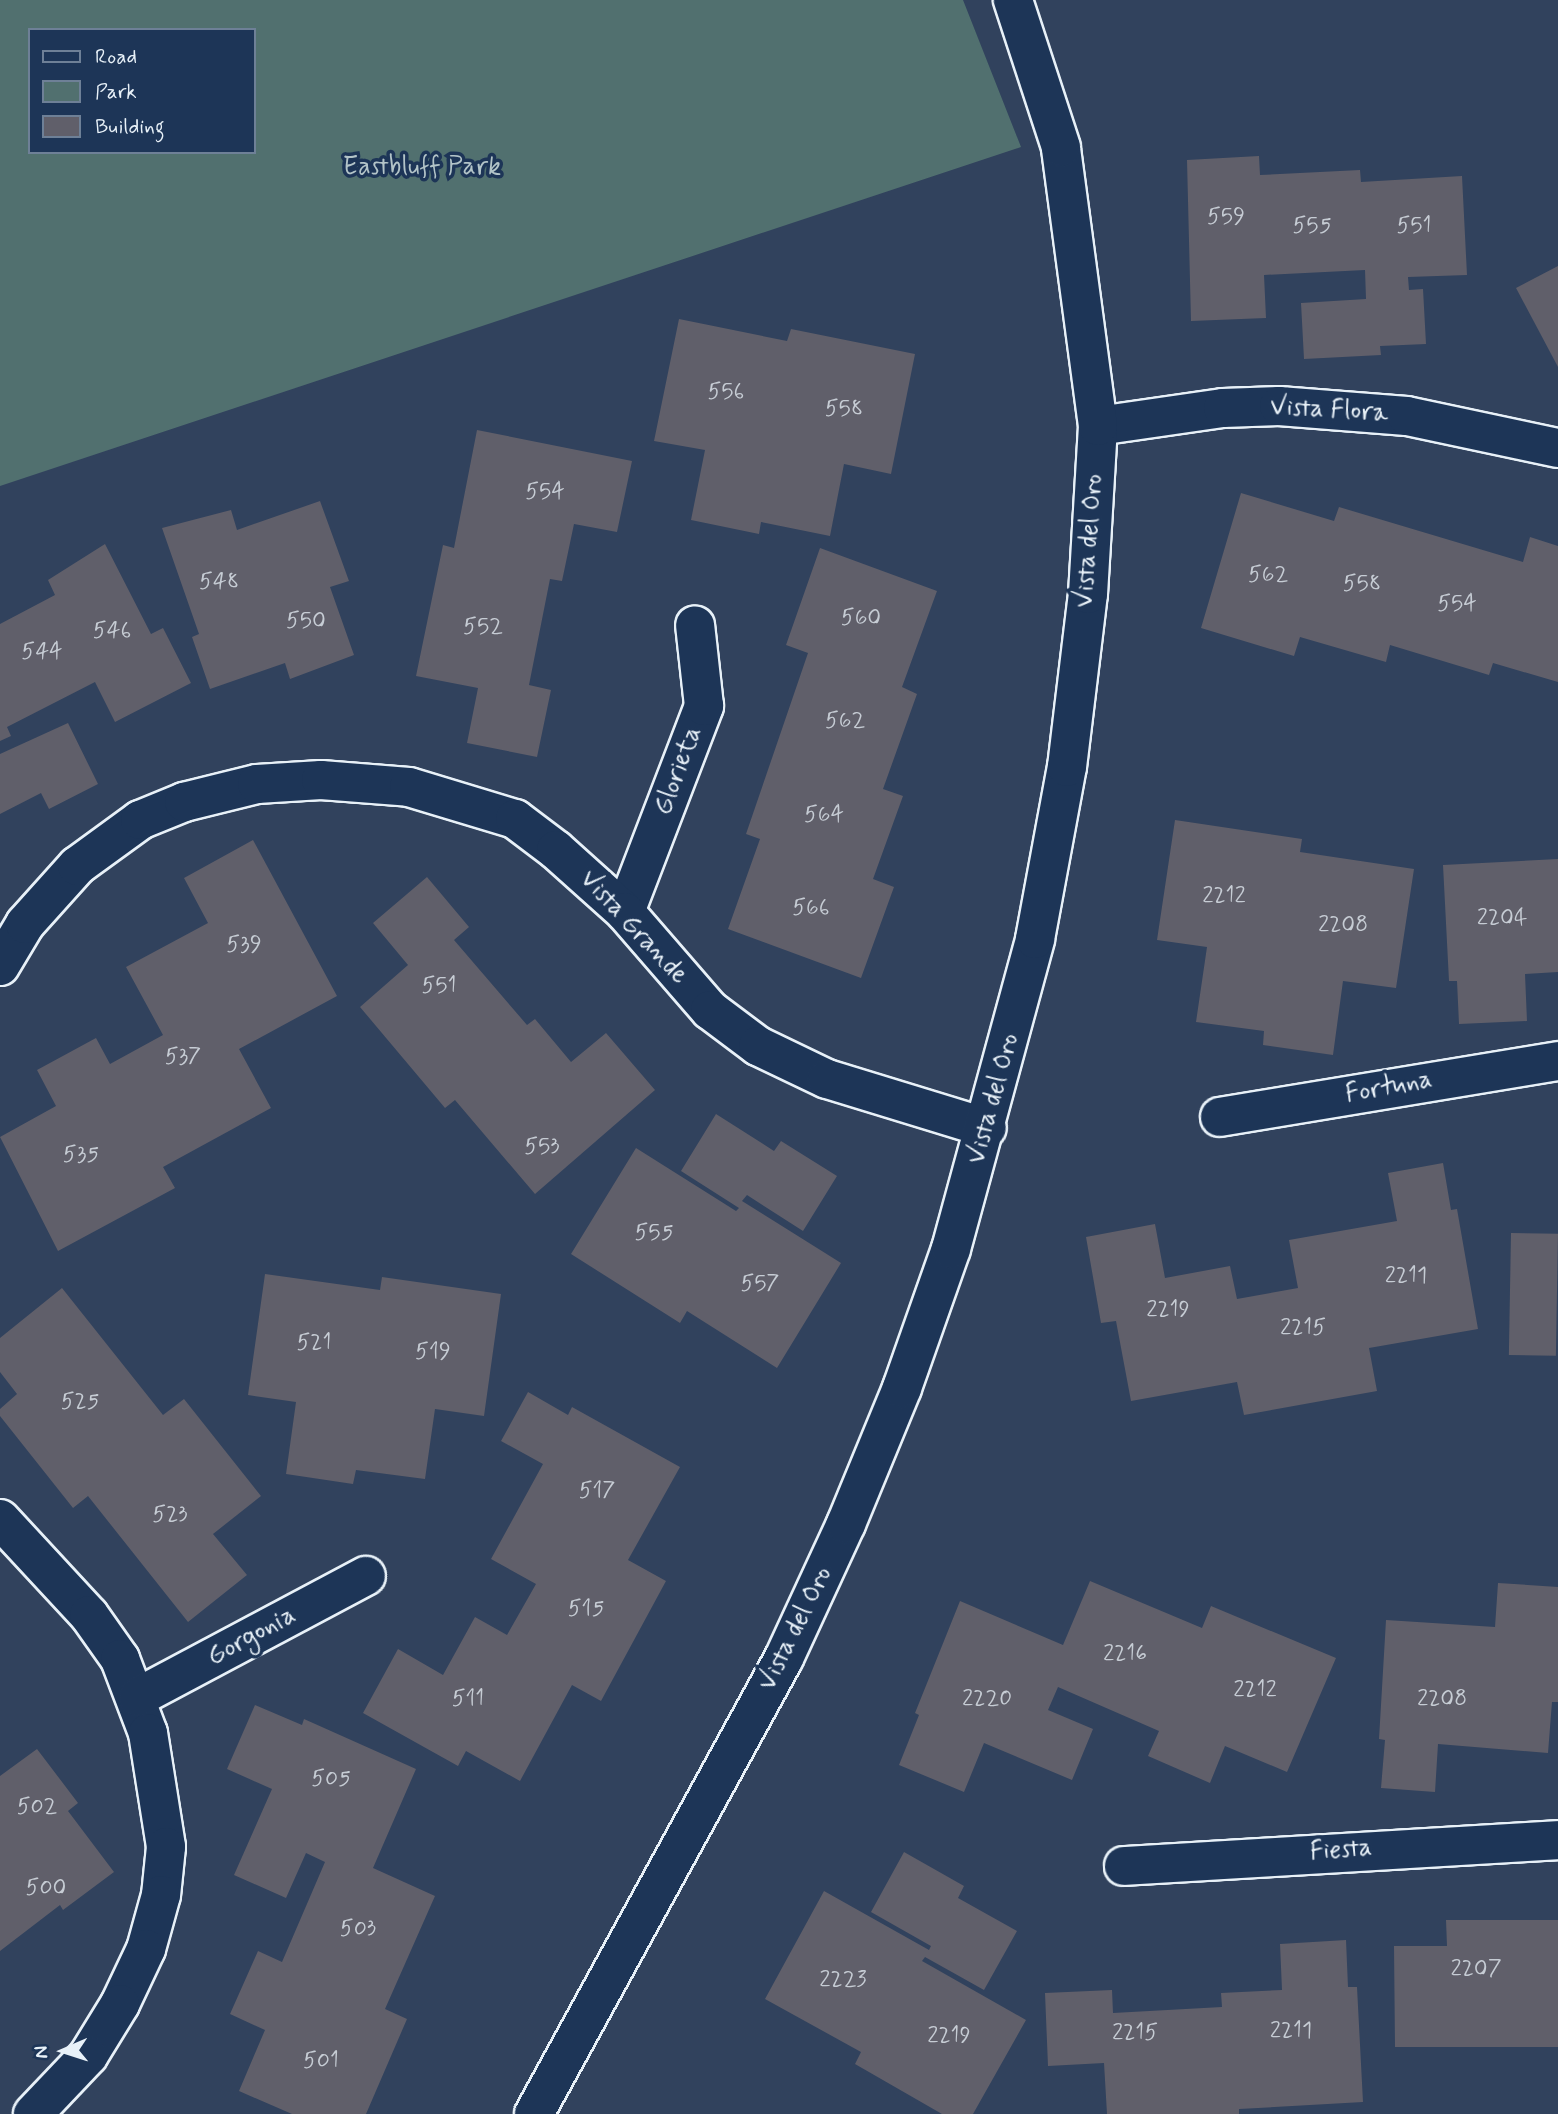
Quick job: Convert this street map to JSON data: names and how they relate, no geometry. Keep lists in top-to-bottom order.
{
  "streets": {
    "street": [
      "Vista Flora",
      "Vista del Oro",
      "Glorieta",
      "Vista Grande",
      "Fortuna",
      "Gorgonia",
      "Fiesta"
    ]
  },
  "crossings": [
    ["Vista Flora", "Vista del Oro"],
    ["Vista del Oro", "Vista Grande"],
    ["Glorieta", "Vista Grande"]
  ],
  "parks": ["Eastbluff Park"],
  "house_numbers": [
    "559",
    "555",
    "551",
    "556",
    "558",
    "554",
    "562",
    "548",
    "558",
    "554",
    "560",
    "550",
    "552",
    "546",
    "544",
    "562",
    "564",
    "2212",
    "566",
    "2204",
    "2208",
    "539",
    "551",
    "537",
    "553",
    "535",
    "555",
    "2211",
    "557",
    "2219",
    "2215",
    "521",
    "519",
    "525",
    "517",
    "523",
    "515",
    "2216",
    "2212",
    "511",
    "2220",
    "2208",
    "505",
    "502",
    "500",
    "503",
    "2207",
    "2223",
    "2211",
    "2215",
    "2219",
    "501"
  ],
  "legend": ["Road", "Park", "Building"],
  "north": "left"
}
